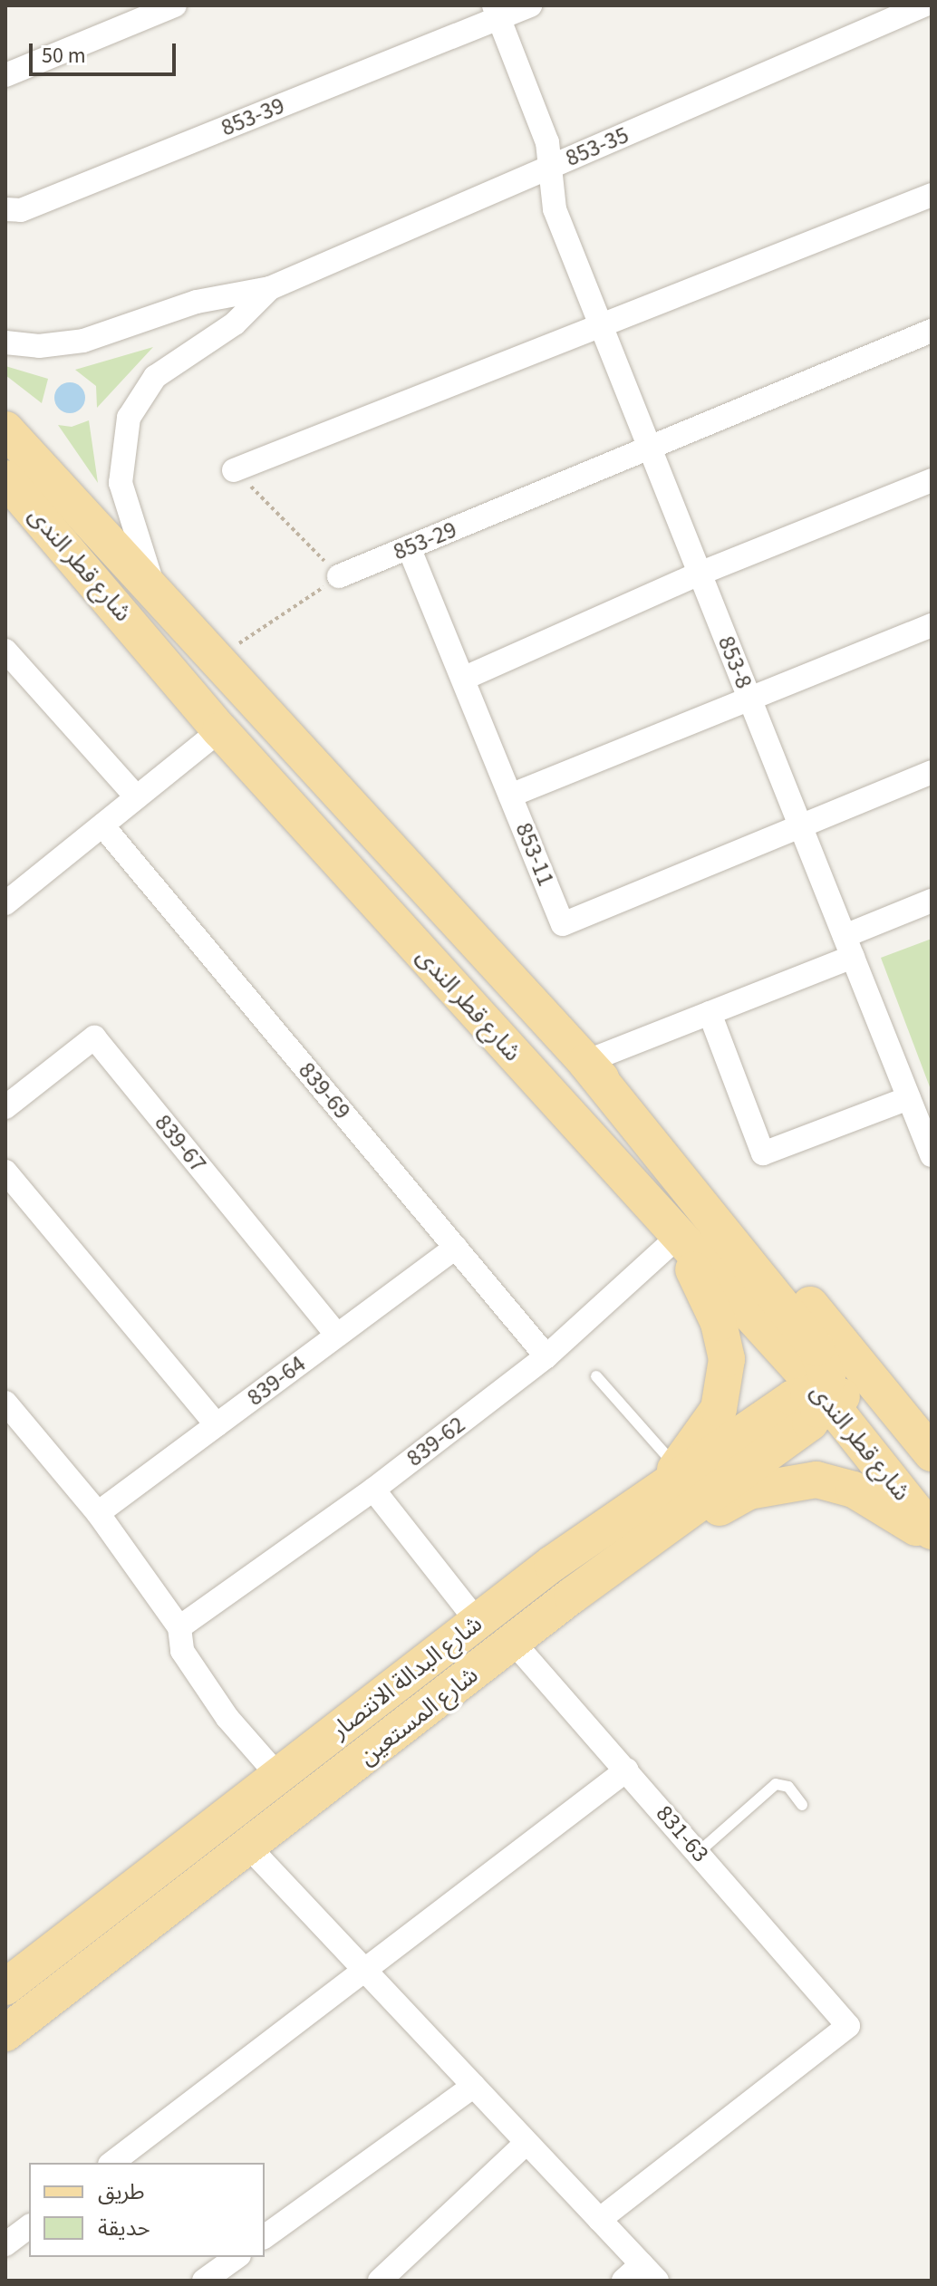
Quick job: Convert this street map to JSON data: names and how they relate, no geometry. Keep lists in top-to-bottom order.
{
  "streets": {
    "main road": ["شارع قطر الندى", "شارع البدالة الانتصار", "شارع المستعين"],
    "street": [
      "853-39",
      "853-35",
      "853-29",
      "853-8",
      "853-11",
      "839-69",
      "839-67",
      "839-64",
      "839-62",
      "831-63"
    ]
  },
  "crossings": [
    ["853-39", "853-8"],
    ["853-35", "شارع قطر الندى"],
    ["853-35", "853-8"],
    ["853-29", "853-8"],
    ["853-29", "853-11"],
    ["شارع قطر الندى", "839-62"],
    ["شارع قطر الندى", "شارع البدالة الانتصار"],
    ["شارع قطر الندى", "شارع المستعين"],
    ["853-8", "853-11"],
    ["839-69", "839-64"],
    ["839-69", "839-62"],
    ["839-67", "839-64"],
    ["شارع البدالة الانتصار", "شارع المستعين"],
    ["شارع المستعين", "831-63"]
  ],
  "legend": ["طريق", "حديقة"],
  "scale_bar": "50 m"
}
